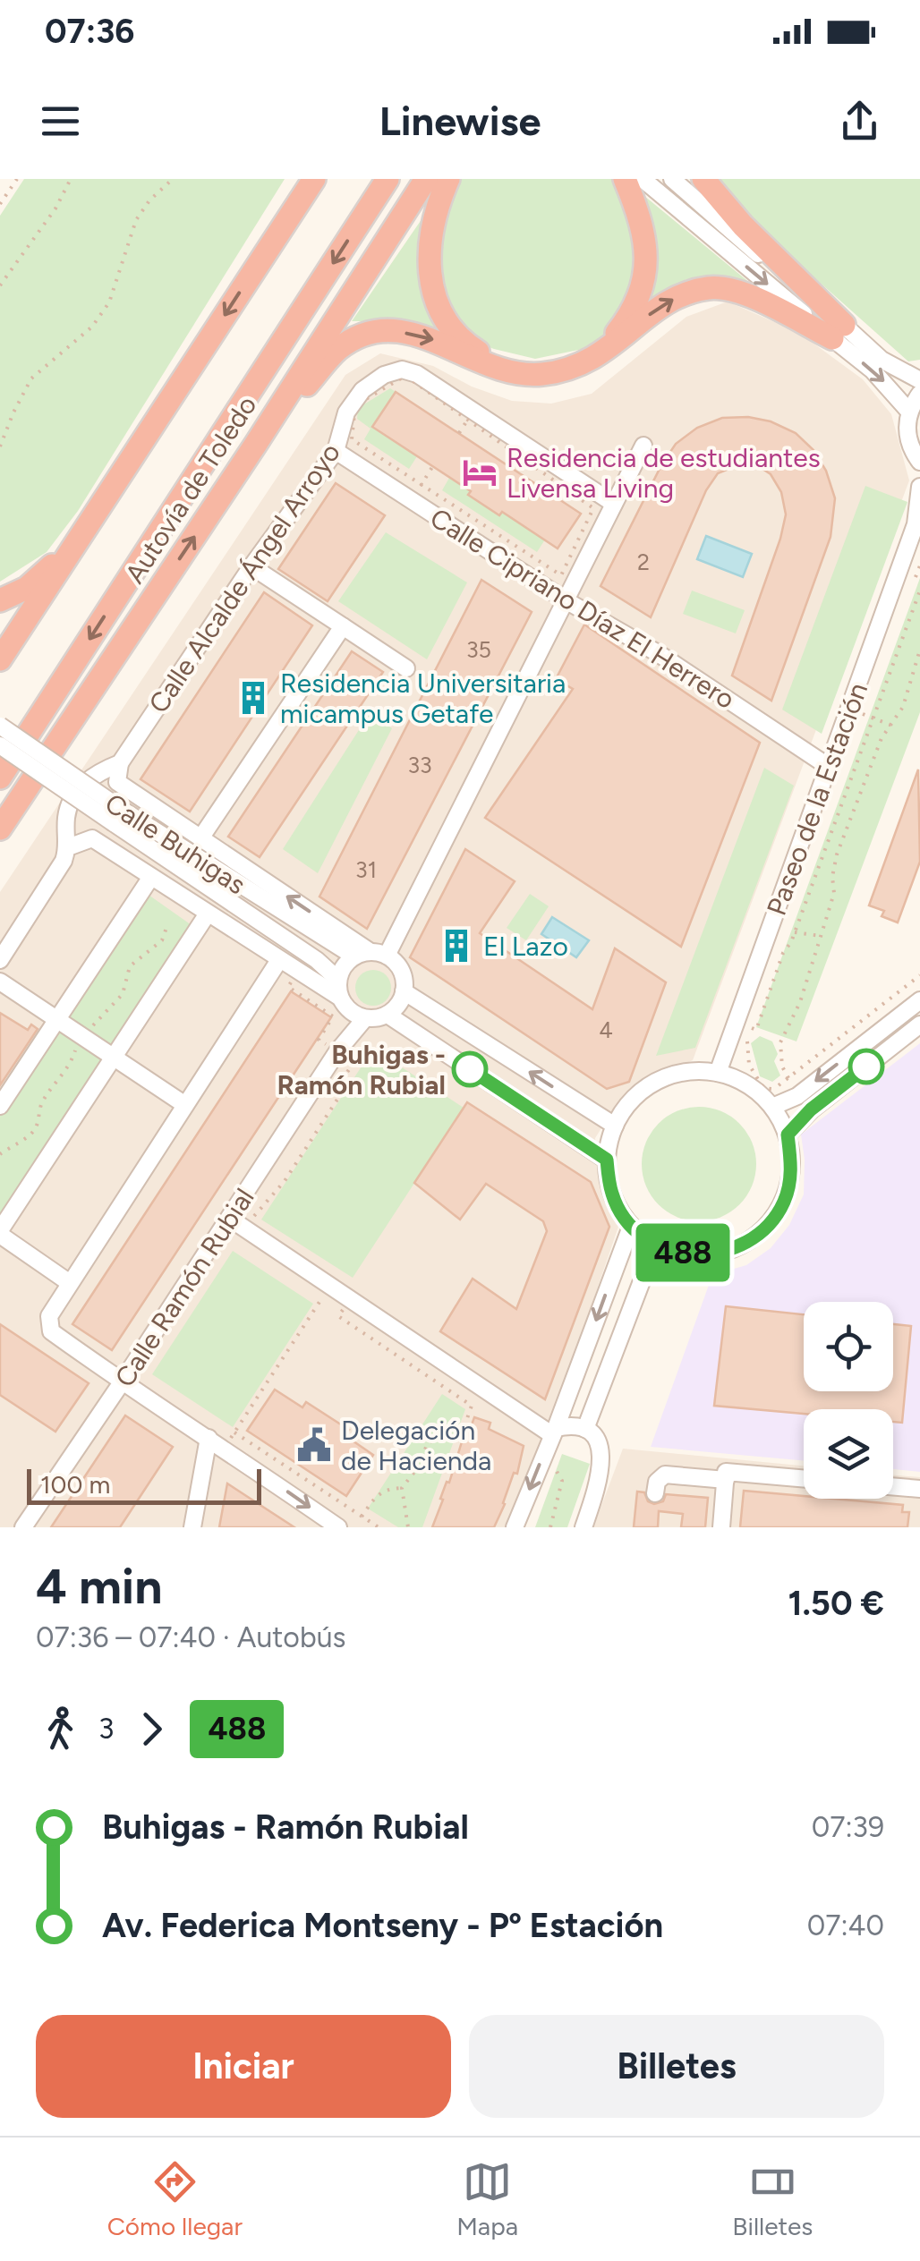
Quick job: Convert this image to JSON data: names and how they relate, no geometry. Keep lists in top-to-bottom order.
{
  "streets": {
    "highway": ["Autovía de Toledo"],
    "street": [
      "Calle Alcalde Ángel Arroyo",
      "Calle Cipriano Díaz El Herrero",
      "Paseo de la Estación",
      "Calle Buhigas",
      "Calle Ramón Rubial"
    ]
  },
  "crossings": [
    ["Calle Alcalde Ángel Arroyo", "Calle Cipriano Díaz El Herrero"],
    ["Calle Cipriano Díaz El Herrero", "Paseo de la Estación"],
    ["Calle Buhigas", "Calle Ramón Rubial"]
  ],
  "places": {
    "hotel": ["Residencia de estudiantes Livensa Living"],
    "building": ["Residencia Universitaria micampus Getafe", "El Lazo"],
    "other": ["Buhigas - Ramón Rubial"],
    "public building": ["Delegación de Hacienda"]
  },
  "lines": ["bus line 488"],
  "house_numbers": [
    "2",
    "35",
    "33",
    "31",
    "4"
  ],
  "scale_bar": "100 m",
  "page": {
    "status": "07:36",
    "header": "Linewise",
    "on_map": "488",
    "scale": "100 m",
    "heading": ["4 min", "07:36 – 07:40 · Autobús", "1.50 €"],
    "legs": ["3", "488"],
    "list": [
      {
        "name": "Buhigas - Ramón Rubial",
        "value": "07:39"
      },
      {
        "name": "Av. Federica Montseny - Pº Estación",
        "value": "07:40"
      }
    ],
    "buttons": ["Iniciar", "Billetes"],
    "tabs": ["Cómo llegar", "Mapa", "Billetes"]
  }
}
